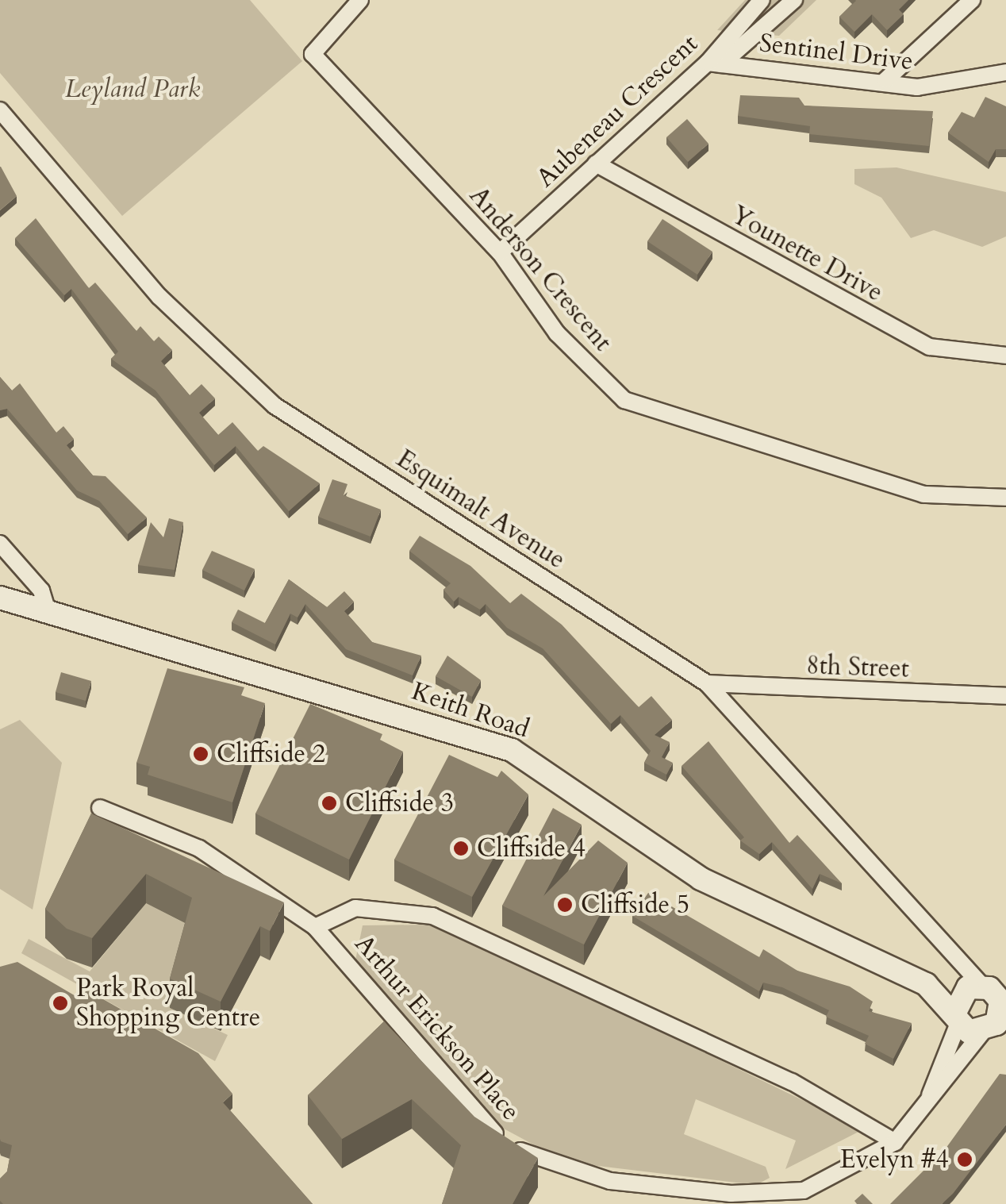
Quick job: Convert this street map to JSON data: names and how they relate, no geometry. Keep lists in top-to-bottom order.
{
  "streets": {
    "street": [
      "Sentinel Drive",
      "Aubeneau Crescent",
      "Younette Drive",
      "Anderson Crescent",
      "Esquimalt Avenue",
      "8th Street",
      "Keith Road",
      "Arthur Erickson Place"
    ]
  },
  "crossings": [
    ["Sentinel Drive", "Aubeneau Crescent"],
    ["Aubeneau Crescent", "Younette Drive"],
    ["Aubeneau Crescent", "Anderson Crescent"],
    ["Esquimalt Avenue", "8th Street"],
    ["Esquimalt Avenue", "Keith Road"],
    ["Keith Road", "Arthur Erickson Place"]
  ],
  "parks": ["Leyland Park"],
  "places": [
    "Cliffside 2",
    "Cliffside 3",
    "Cliffside 4",
    "Cliffside 5",
    "Park Royal Shopping Centre",
    "Evelyn #4"
  ]
}
